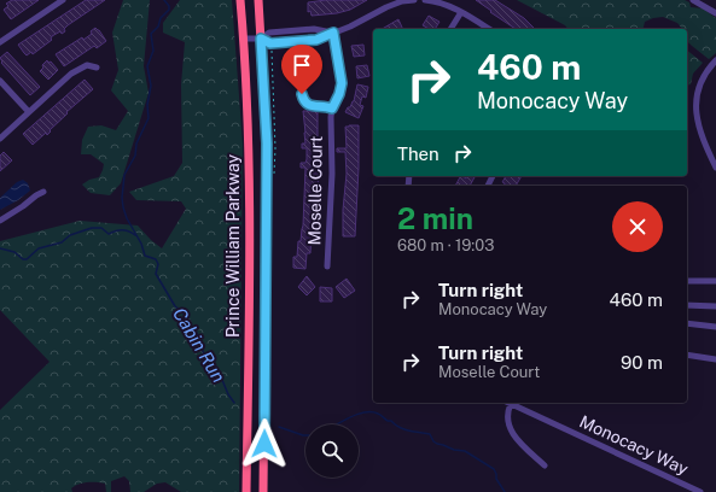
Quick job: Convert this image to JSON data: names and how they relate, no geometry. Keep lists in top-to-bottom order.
{
  "streets": {
    "highway": ["Prince William Parkway"],
    "street": ["Moselle Court", "Monocacy Way"]
  },
  "water": ["Cabin Run"],
  "page": {
    "turn": ["460 m", "Monocacy Way"],
    "then": "Then",
    "heading": ["2 min", "680 m · 19:03"],
    "list": [
      {
        "name": "Turn right",
        "note": "Monocacy Way",
        "value": "460 m"
      },
      {
        "name": "Turn right",
        "note": "Moselle Court",
        "value": "90 m"
      }
    ]
  }
}
